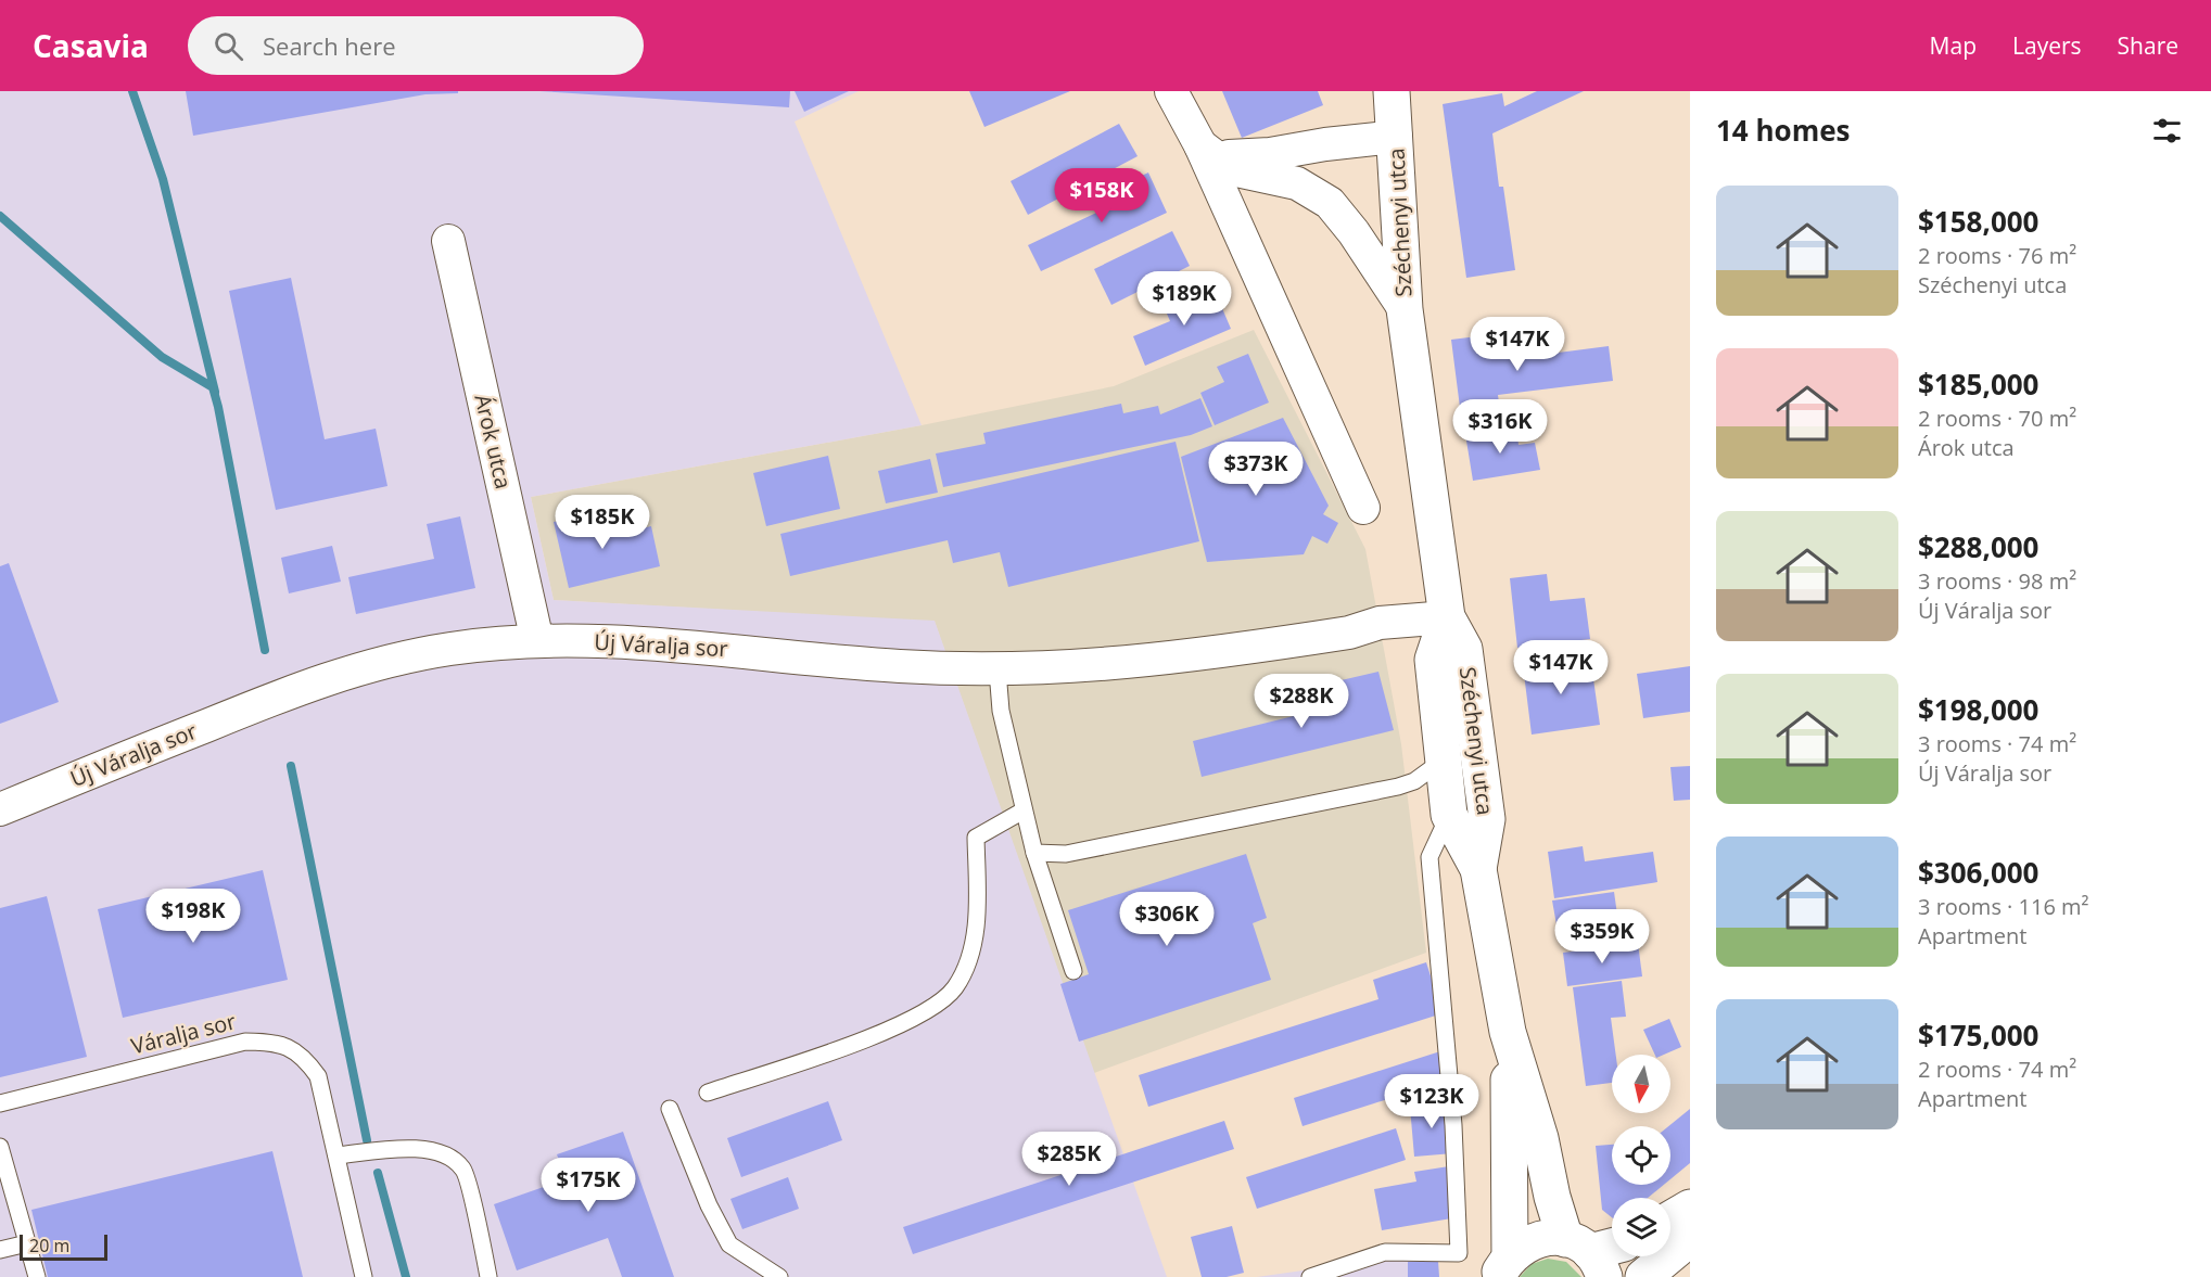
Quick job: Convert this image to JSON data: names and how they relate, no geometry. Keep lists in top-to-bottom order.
{
  "streets": {
    "main road": ["Széchenyi utca"],
    "street": ["Árok utca", "Új Váralja sor"],
    "lane": ["Váralja sor"]
  },
  "crossings": [
    ["Széchenyi utca", "Új Váralja sor"],
    ["Árok utca", "Új Váralja sor"]
  ],
  "scale_bar": "20 m",
  "north": "bottom",
  "page": {
    "header": "Casavia",
    "search": "Search here",
    "nav": ["Map", "Layers", "Share"],
    "heading": "14 homes",
    "price": [
      "$158K",
      "$189K",
      "$147K",
      "$316K",
      "$373K",
      "$185K",
      "$147K",
      "$288K",
      "$198K",
      "$306K",
      "$359K",
      "$123K",
      "$285K",
      "$175K"
    ],
    "list": [
      {
        "name": "$158,000",
        "note": "2 rooms · 76 m² · Széchenyi utca"
      },
      {
        "name": "$185,000",
        "note": "2 rooms · 70 m² · Árok utca"
      },
      {
        "name": "$288,000",
        "note": "3 rooms · 98 m² · Új Váralja sor"
      },
      {
        "name": "$198,000",
        "note": "3 rooms · 74 m² · Új Váralja sor"
      },
      {
        "name": "$306,000",
        "note": "3 rooms · 116 m² · Apartment"
      },
      {
        "name": "$175,000",
        "note": "2 rooms · 74 m² · Apartment"
      }
    ],
    "scale": "20 m"
  }
}
